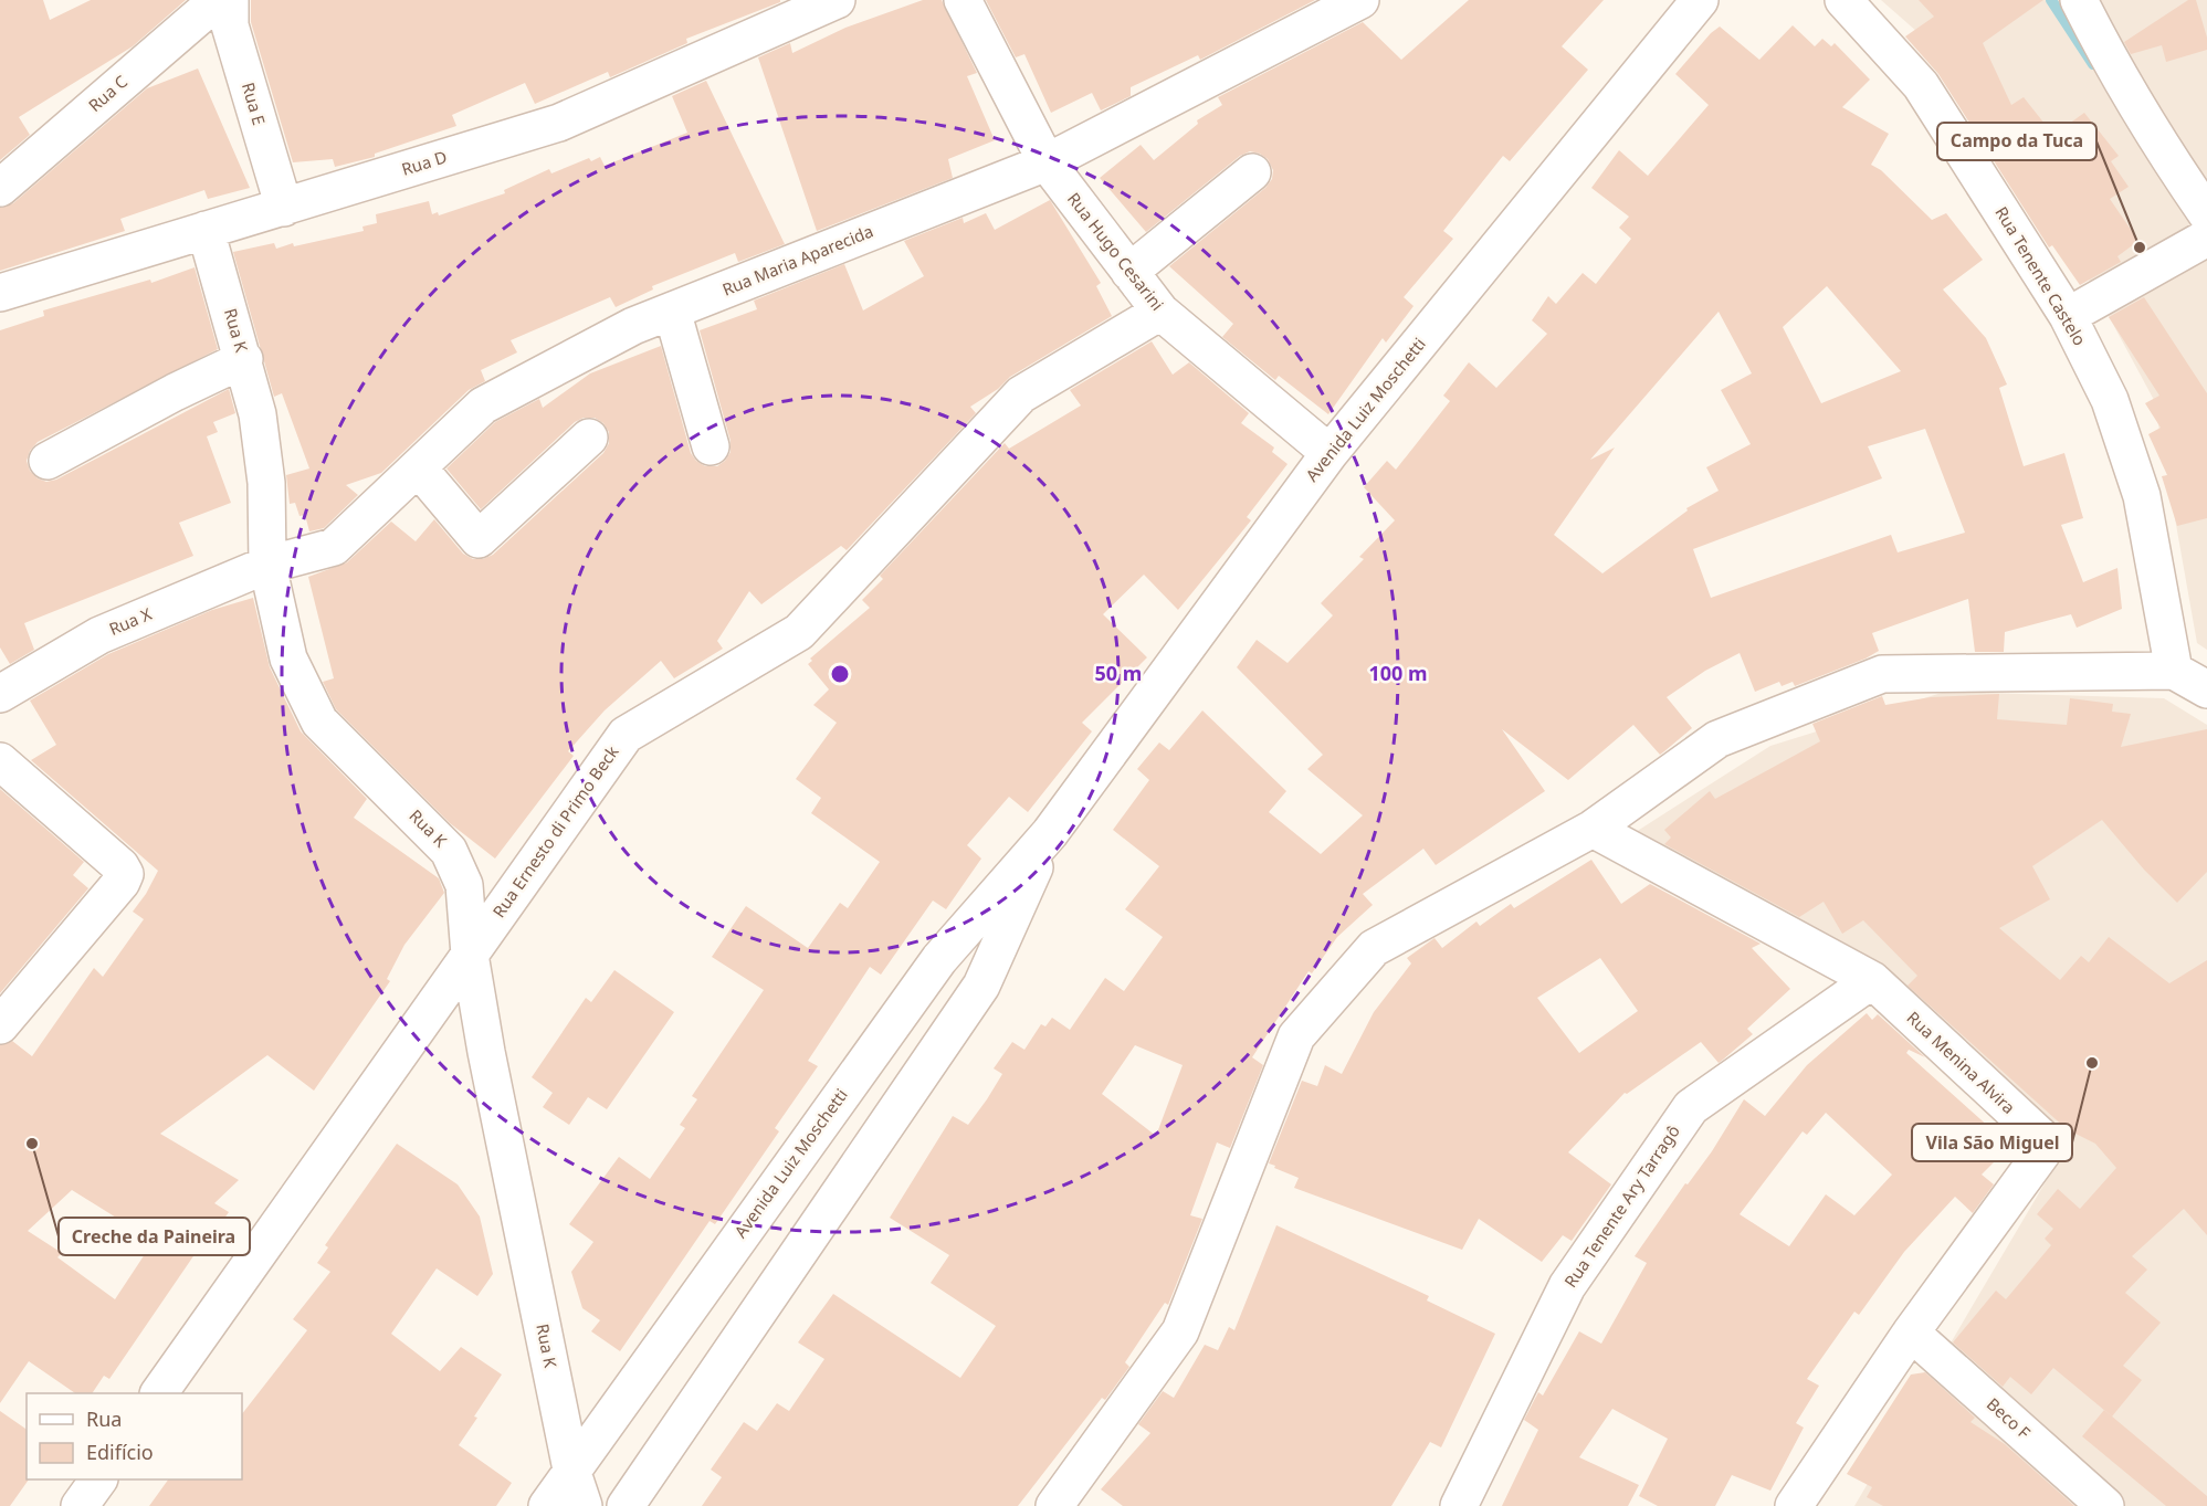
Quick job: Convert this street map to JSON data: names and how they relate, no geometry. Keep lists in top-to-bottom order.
{
  "streets": {
    "street": [
      "Rua C",
      "Rua E",
      "Rua D",
      "Rua Hugo Cesarini",
      "Rua Maria Aparecida",
      "Rua Tenente Castelo",
      "Rua K",
      "Avenida Luiz Moschetti",
      "Rua X",
      "Rua Ernesto di Primo Beck",
      "Rua Menina Alvira",
      "Rua Tenente Ary Tarragô",
      "Beco F"
    ]
  },
  "crossings": [
    ["Rua E", "Rua D"],
    ["Rua D", "Rua K"],
    ["Rua Hugo Cesarini", "Rua Maria Aparecida"],
    ["Rua Hugo Cesarini", "Avenida Luiz Moschetti"],
    ["Rua Hugo Cesarini", "Rua Ernesto di Primo Beck"],
    ["Rua Maria Aparecida", "Rua K"],
    ["Rua Maria Aparecida", "Rua X"],
    ["Rua K", "Avenida Luiz Moschetti"],
    ["Rua K", "Rua X"],
    ["Rua K", "Rua Ernesto di Primo Beck"],
    ["Rua Menina Alvira", "Rua Tenente Ary Tarragô"],
    ["Rua Menina Alvira", "Beco F"]
  ],
  "places": ["Campo da Tuca", "Vila São Miguel", "Creche da Paineira"],
  "legend": ["Rua", "Edifício"],
  "rings": ["50 m", "100 m"]
}
